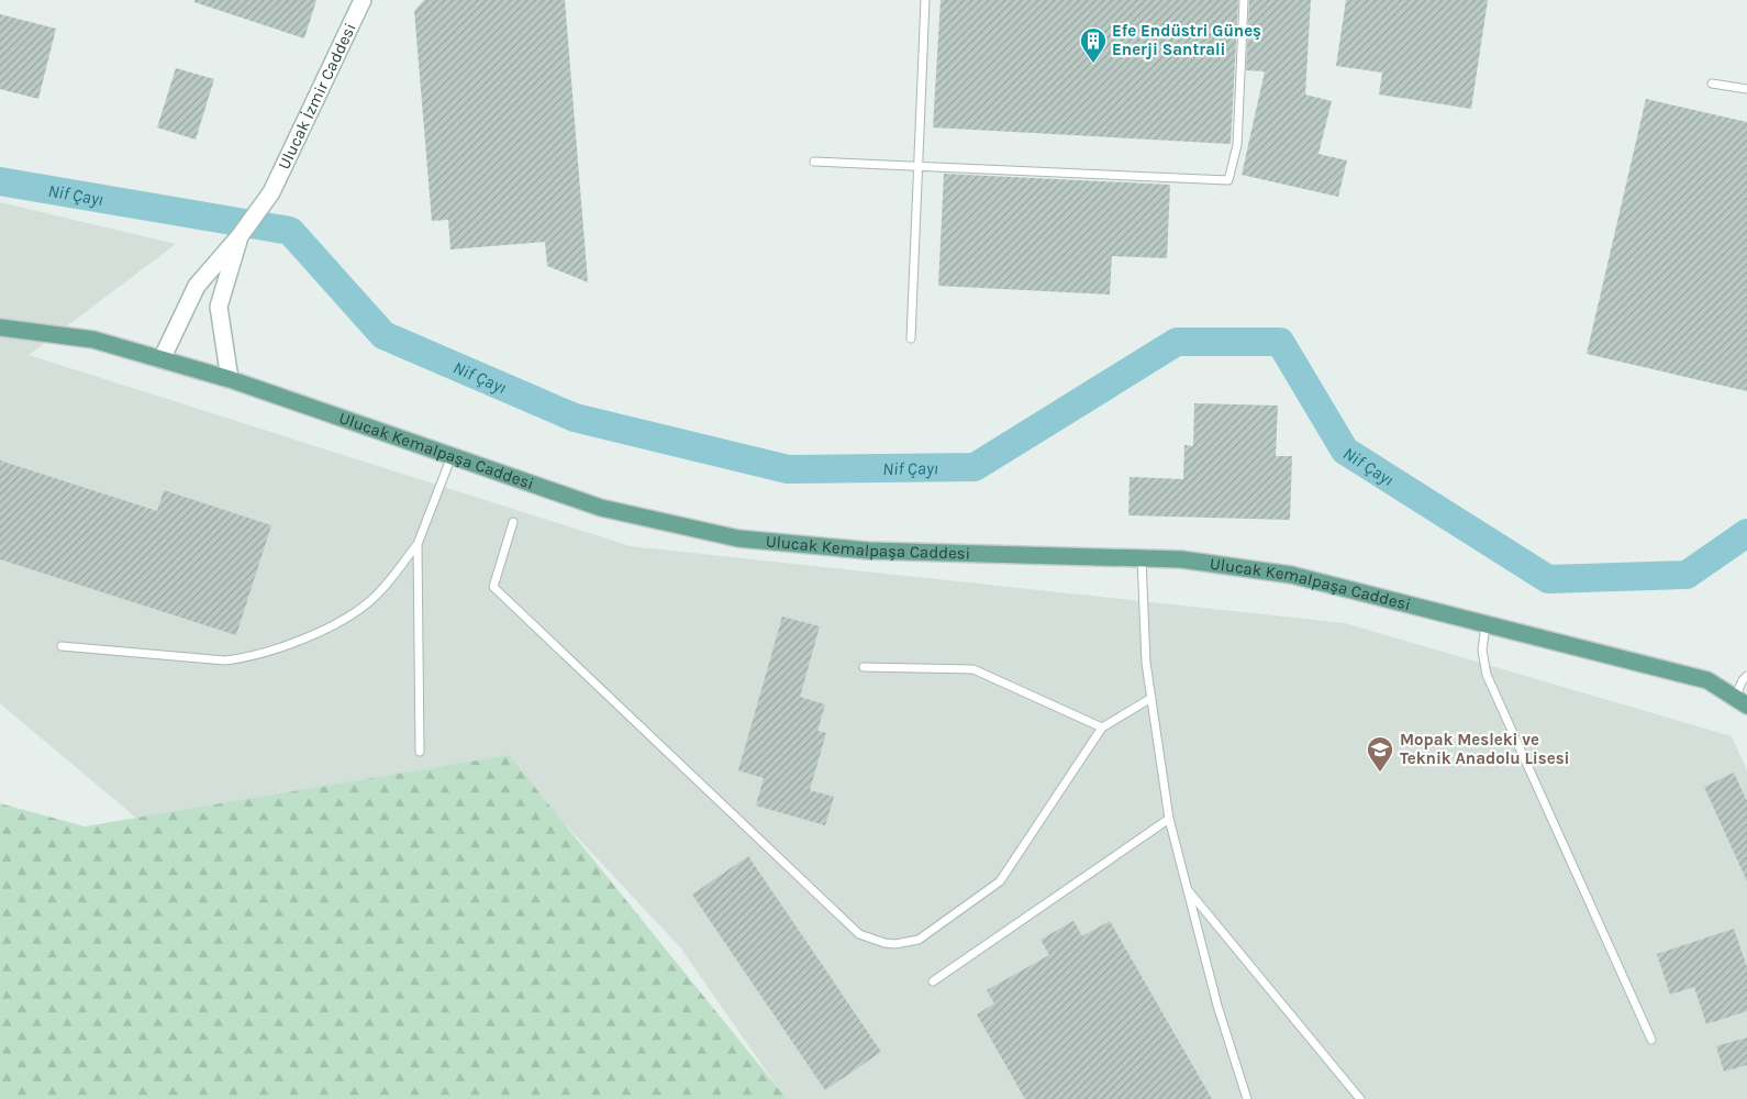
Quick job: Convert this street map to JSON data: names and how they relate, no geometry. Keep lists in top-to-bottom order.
{
  "streets": {
    "main road": ["Ulucak Kemalpaşa Caddesi"],
    "street": ["Ulucak İzmir Caddesi"]
  },
  "water": ["Nif Çayı"],
  "places": {
    "building": ["Efe Endüstri Güneş Enerji Santrali"],
    "school or university": ["Mopak Mesleki ve Teknik Anadolu Lisesi"]
  }
}
